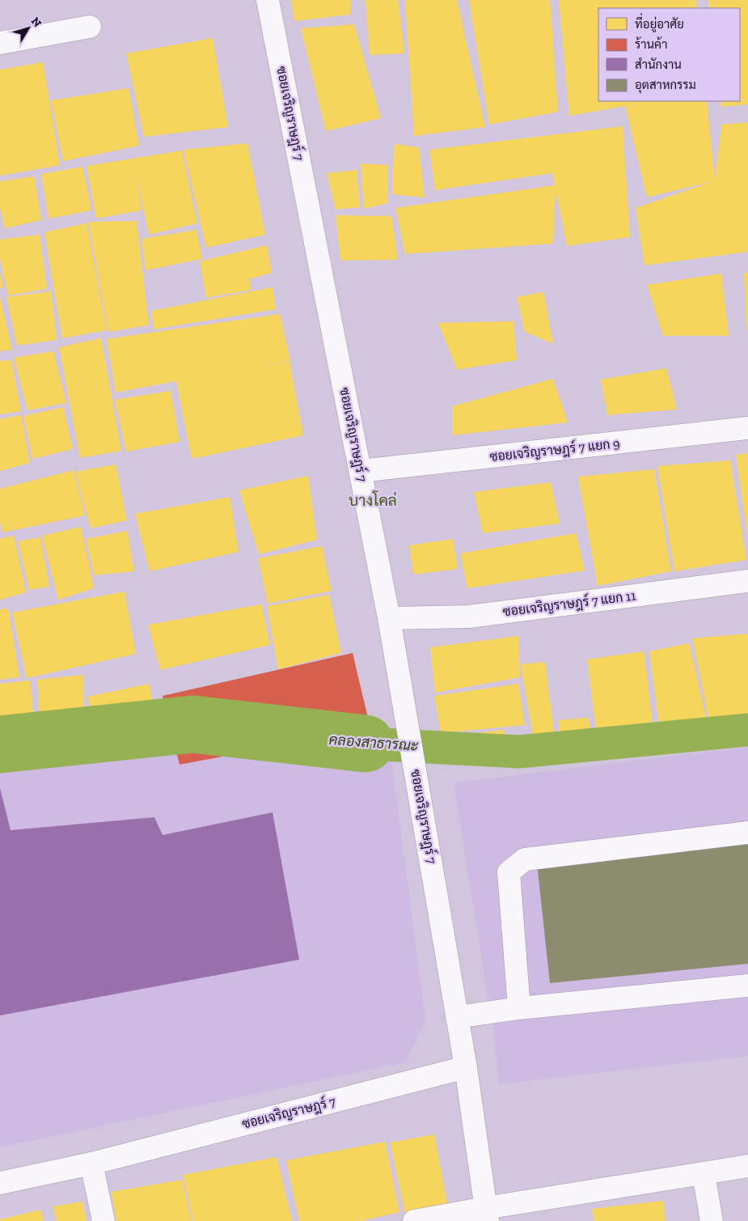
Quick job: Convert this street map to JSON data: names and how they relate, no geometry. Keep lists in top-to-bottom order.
{
  "streets": {
    "street": ["ซอยเจริญราษฎร์ 7", "ซอยเจริญราษฎร์ 7 แยก 9", "ซอยเจริญราษฎร์ 7 แยก 11"]
  },
  "crossings": [
    ["ซอยเจริญราษฎร์ 7", "ซอยเจริญราษฎร์ 7 แยก 9"],
    ["ซอยเจริญราษฎร์ 7", "ซอยเจริญราษฎร์ 7 แยก 11"]
  ],
  "districts": ["บางโคล่"],
  "water": ["คลองสาธารณะ"],
  "legend": [
    "ที่อยู่อาศัย",
    "ร้านค้า",
    "สำนักงาน",
    "อุตสาหกรรม"
  ],
  "north": "top right"
}
